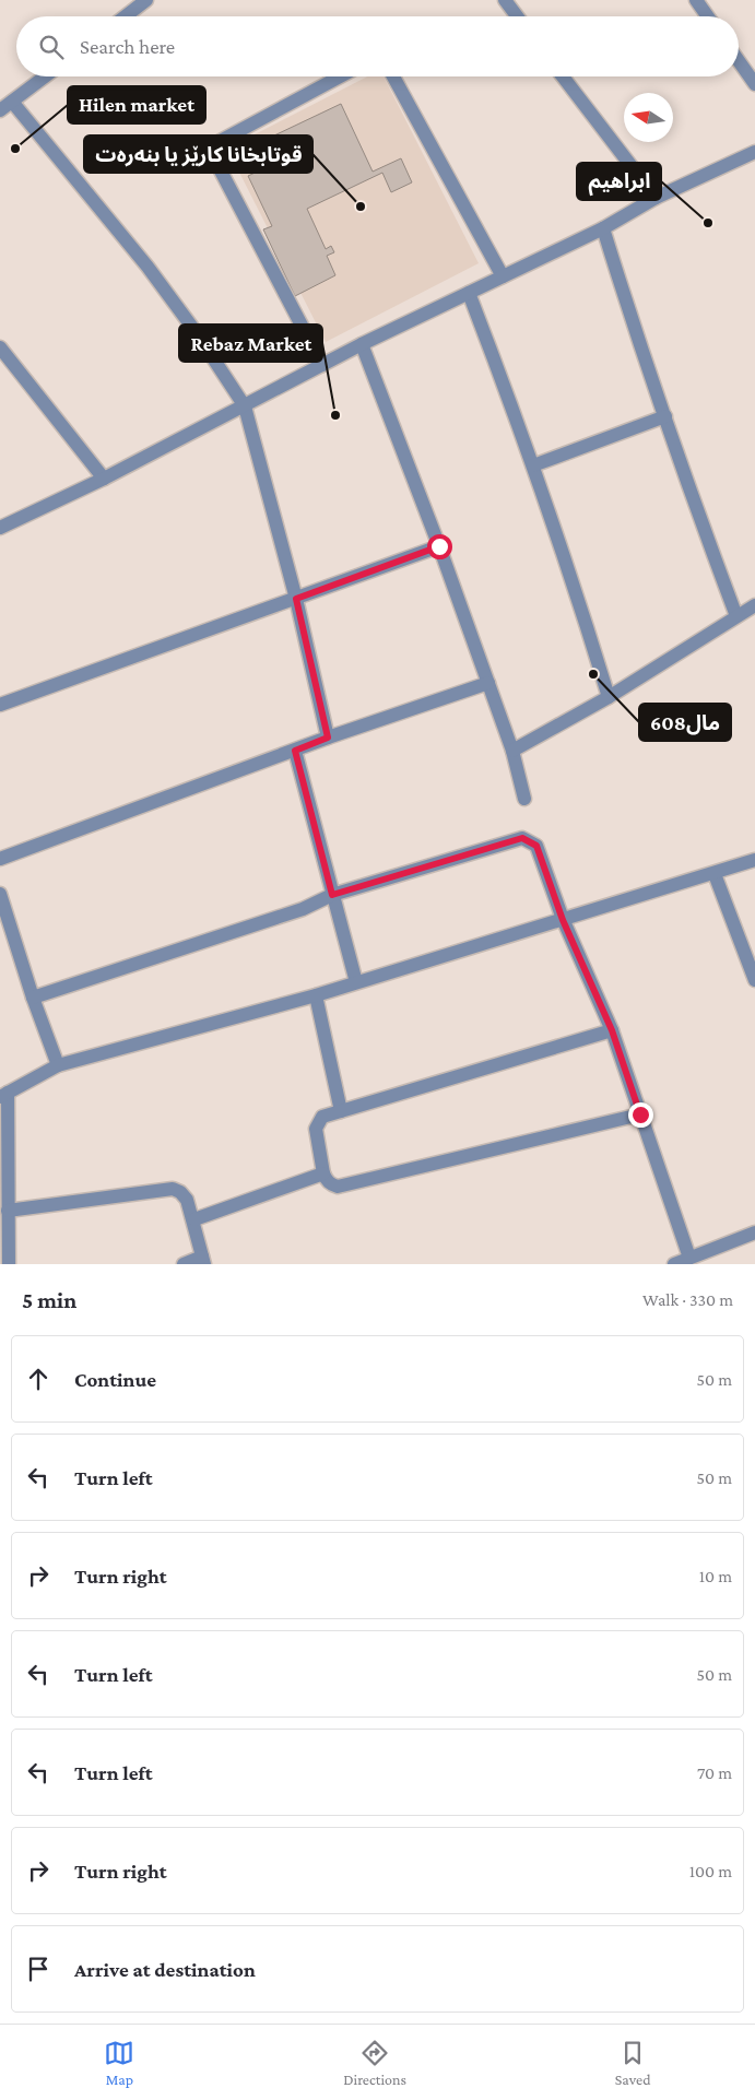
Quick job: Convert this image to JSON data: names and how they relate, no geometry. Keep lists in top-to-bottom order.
{
  "places": [
    "Hilen market",
    "قوتابخانا کارێز یا بنەرەت",
    "ابراهيم",
    "Rebaz Market",
    "مال608"
  ],
  "north": "left",
  "page": {
    "search": "Search here",
    "heading": ["5 min", "Walk · 330 m"],
    "list": [
      ["Continue", "50 m"],
      ["Turn left", "50 m"],
      ["Turn right", "10 m"],
      ["Turn left", "50 m"],
      ["Turn left", "70 m"],
      ["Turn right", "100 m"],
      "Arrive at destination"
    ],
    "nav": ["Map", "Directions", "Saved"]
  }
}
